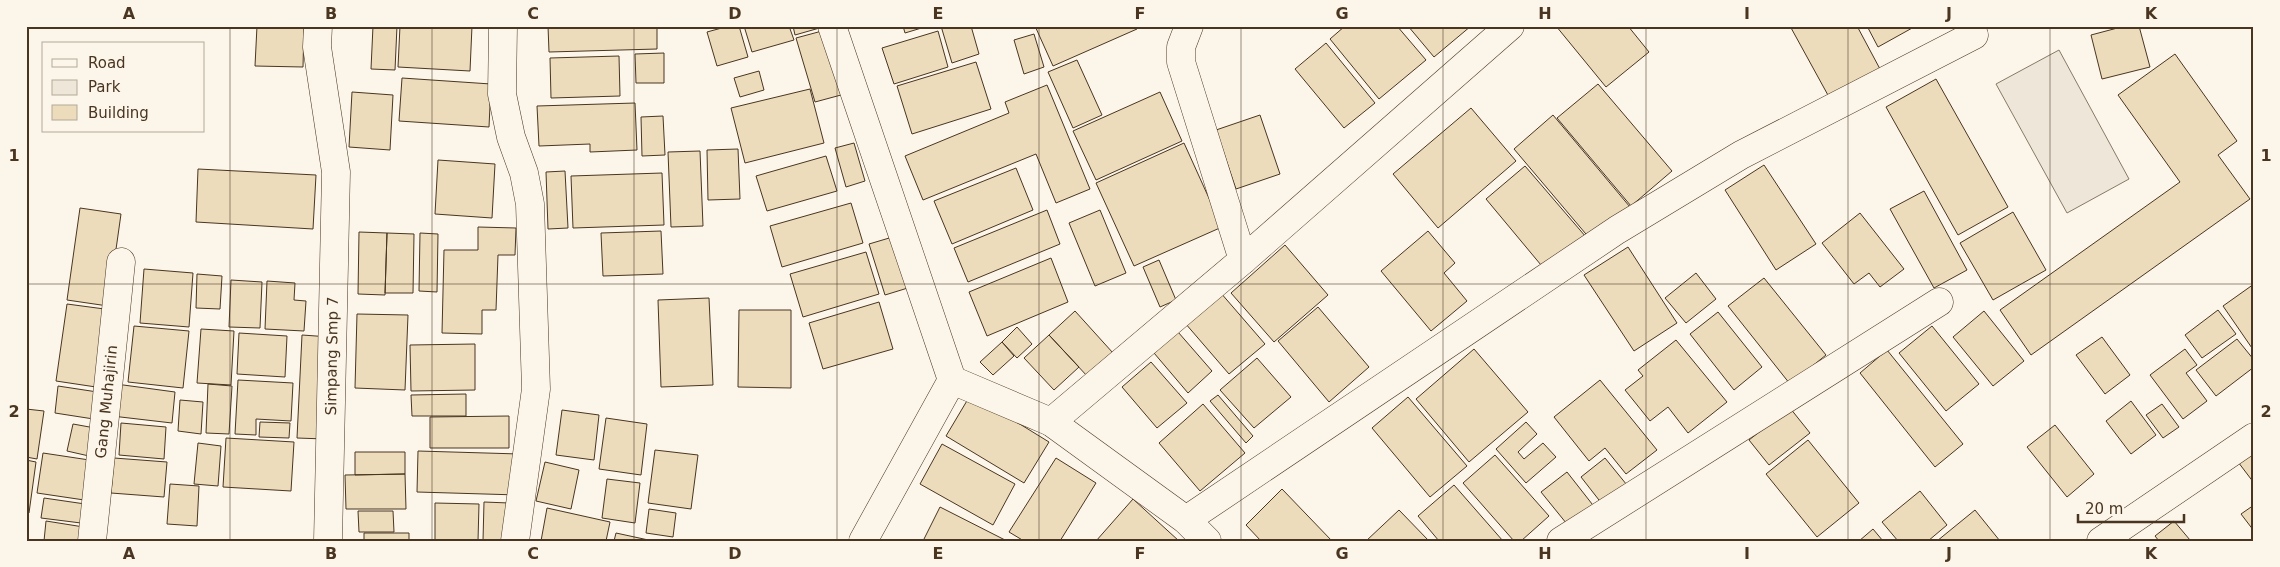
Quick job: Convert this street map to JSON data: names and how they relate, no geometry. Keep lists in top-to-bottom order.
{
  "streets": {
    "street": ["Simpang Smp 7", "Gang Muhajirin"]
  },
  "legend": ["Road", "Park", "Building"],
  "scale_bar": "20 m",
  "grid": {
    "columns": [
      "A",
      "B",
      "C",
      "D",
      "E",
      "F",
      "G",
      "H",
      "I",
      "J",
      "K"
    ],
    "rows": ["1", "2"]
  }
}
